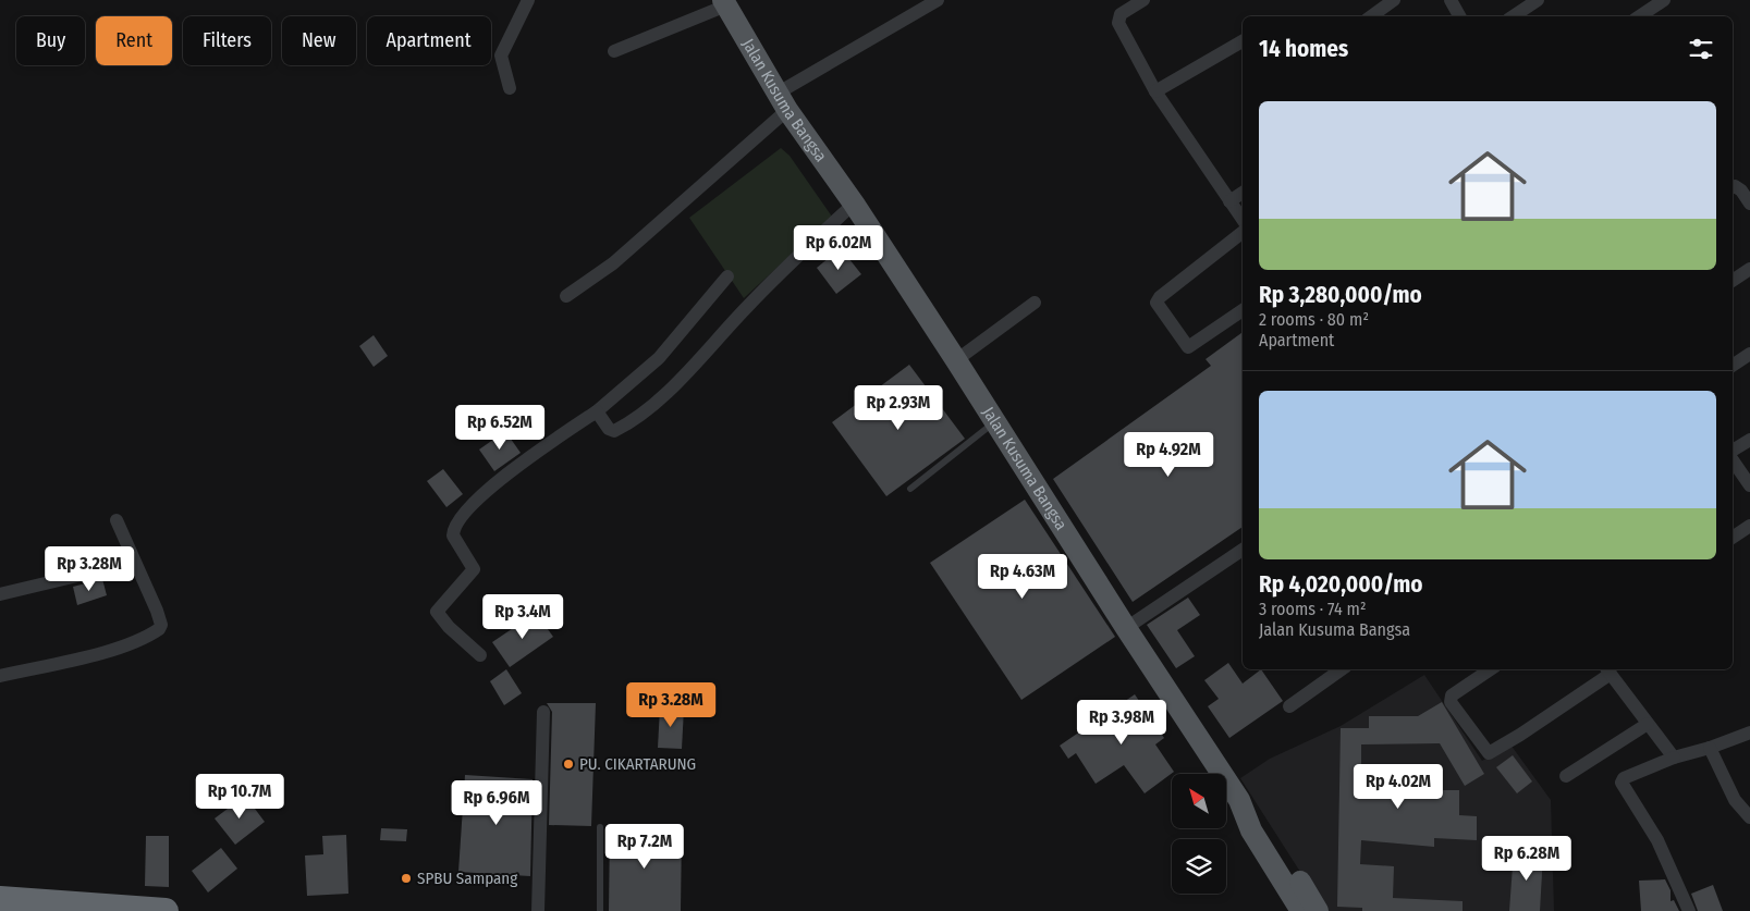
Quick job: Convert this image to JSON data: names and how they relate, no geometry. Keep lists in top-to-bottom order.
{
  "streets": {
    "main road": ["Jalan Kusuma Bangsa"]
  },
  "places": ["PU. CIKARTARUNG", "SPBU Sampang"],
  "north": "top left",
  "page": {
    "chip": [
      "Buy",
      "Rent",
      "Filters",
      "New",
      "Apartment"
    ],
    "heading": "14 homes",
    "list": [
      {
        "name": "Rp 3,280,000/mo",
        "note": "2 rooms · 80 m² · Apartment"
      },
      {
        "name": "Rp 4,020,000/mo",
        "note": "3 rooms · 74 m² · Jalan Kusuma Bangsa"
      }
    ],
    "price": [
      "Rp 6.02M",
      "Rp 2.93M",
      "Rp 6.52M",
      "Rp 4.92M",
      "Rp 3.28M",
      "Rp 4.63M",
      "Rp 3.4M",
      "Rp 3.28M",
      "Rp 3.98M",
      "Rp 4.02M",
      "Rp 10.7M",
      "Rp 6.96M",
      "Rp 7.2M",
      "Rp 6.28M"
    ]
  }
}
